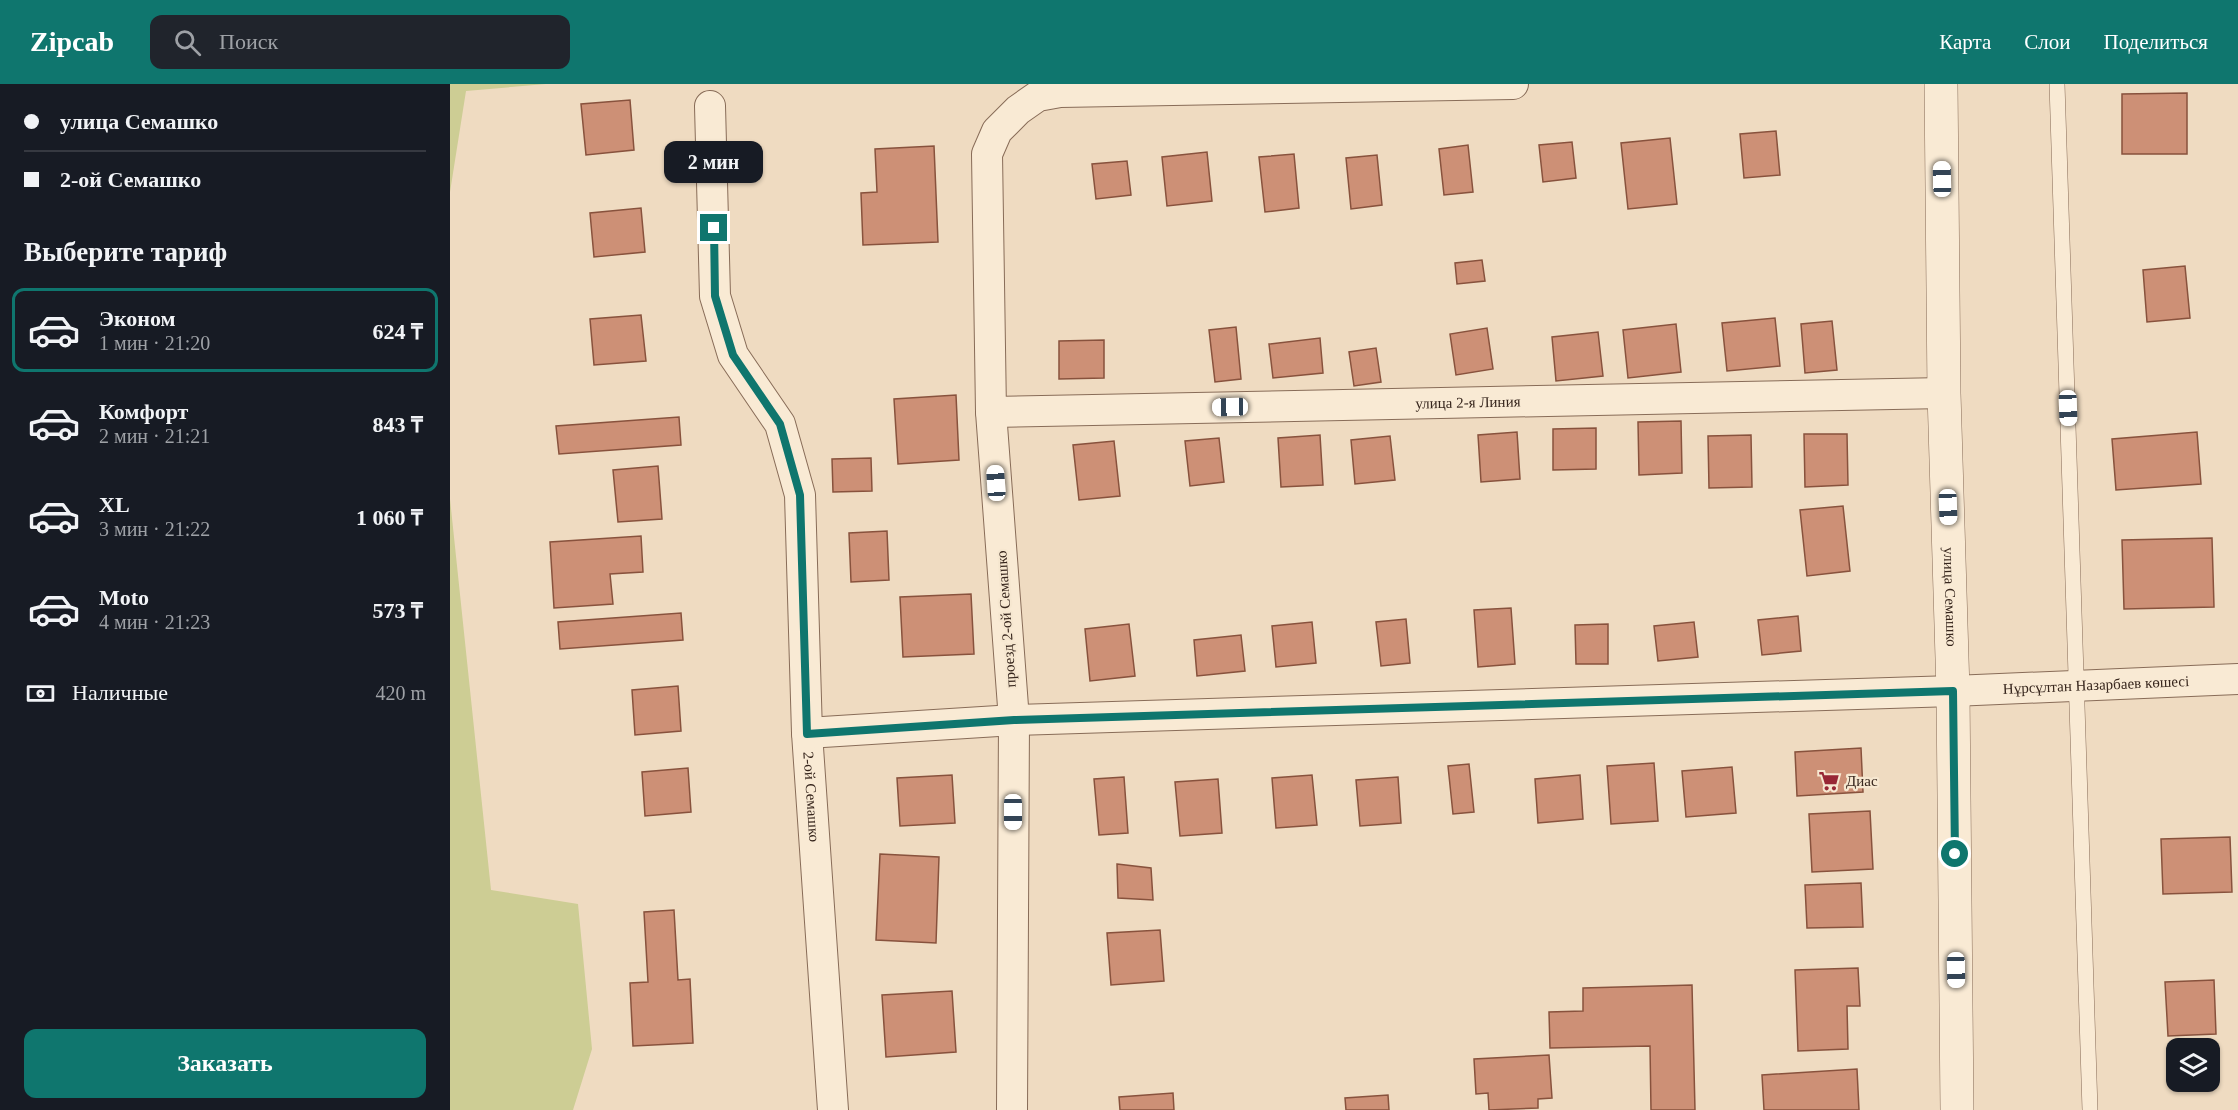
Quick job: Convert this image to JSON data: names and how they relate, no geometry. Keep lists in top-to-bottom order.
{
  "streets": {
    "street": [
      "улица 2-я Линия",
      "улица Семашко",
      "проезд 2-ой Семашко",
      "Нұрсұлтан Назарбаев көшесі",
      "2-ой Семашко"
    ]
  },
  "crossings": [
    ["улица 2-я Линия", "улица Семашко"],
    ["улица 2-я Линия", "проезд 2-ой Семашко"],
    ["улица Семашко", "Нұрсұлтан Назарбаев көшесі"],
    ["проезд 2-ой Семашко", "Нұрсұлтан Назарбаев көшесі"],
    ["Нұрсұлтан Назарбаев көшесі", "2-ой Семашко"]
  ],
  "places": {
    "supermarket": ["Диас"]
  },
  "page": {
    "header": "Zipcab",
    "search": "Поиск",
    "nav": ["Карта", "Слои", "Поделиться"],
    "banner": ["улица Семашко", "2-ой Семашко"],
    "bubble": "2 мин",
    "heading": "Выберите тариф",
    "list": [
      {
        "name": "Эконом",
        "note": "1 мин · 21:20",
        "value": "624 ₸"
      },
      {
        "name": "Комфорт",
        "note": "2 мин · 21:21",
        "value": "843 ₸"
      },
      {
        "name": "XL",
        "note": "3 мин · 21:22",
        "value": "1 060 ₸"
      },
      {
        "name": "Moto",
        "note": "4 мин · 21:23",
        "value": "573 ₸"
      }
    ],
    "pay": ["Наличные", "420 m"],
    "buttons": "Заказать"
  }
}
